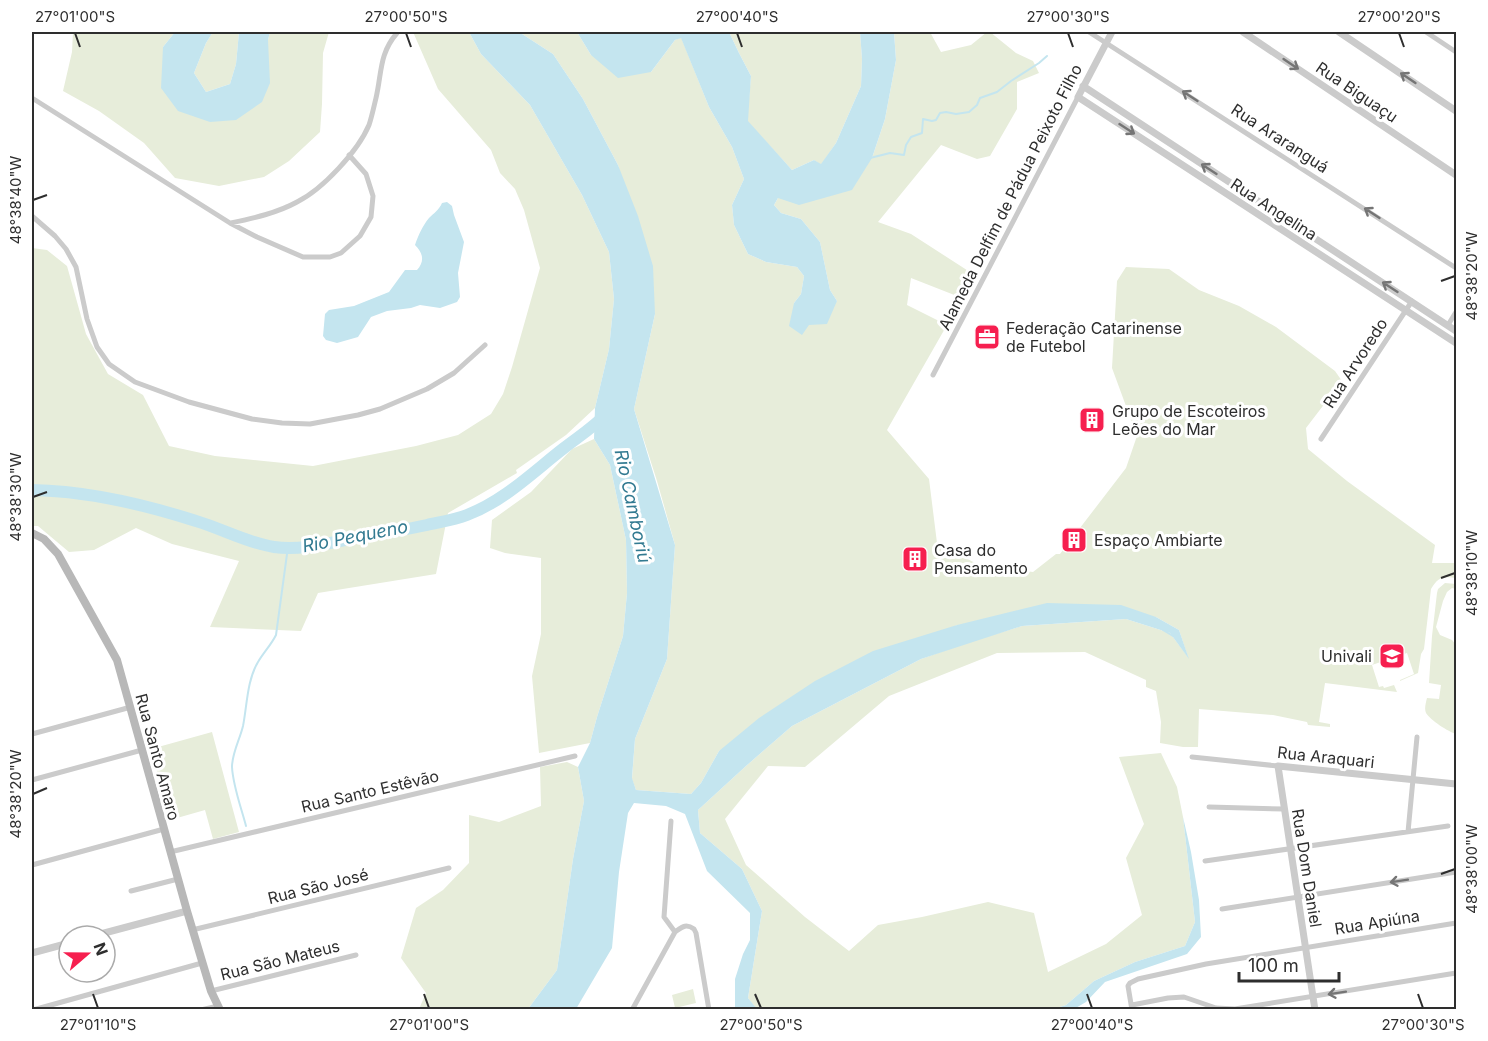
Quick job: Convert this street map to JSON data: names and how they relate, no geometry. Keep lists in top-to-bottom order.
{
  "streets": {
    "main road": ["Rua Santo Amaro"],
    "street": [
      "Rua Biguaçu",
      "Rua Araranguá",
      "Alameda Delfim de Pádua Peixoto Filho",
      "Rua Angelina",
      "Rua Arvoredo",
      "Rua Araquari",
      "Rua Santo Estêvão",
      "Rua Dom Daniel",
      "Rua São José",
      "Rua Apiúna",
      "Rua São Mateus"
    ]
  },
  "crossings": [
    ["Rua Araranguá", "Alameda Delfim de Pádua Peixoto Filho"],
    ["Alameda Delfim de Pádua Peixoto Filho", "Rua Angelina"],
    ["Rua Angelina", "Rua Arvoredo"],
    ["Rua Santo Amaro", "Rua Santo Estêvão"],
    ["Rua Santo Amaro", "Rua São José"],
    ["Rua Santo Amaro", "Rua São Mateus"],
    ["Rua Araquari", "Rua Dom Daniel"],
    ["Rua Dom Daniel", "Rua Apiúna"]
  ],
  "one_way": ["Rua Araranguá"],
  "water": ["Rio Camboriú", "Rio Pequeno"],
  "places": {
    "office": ["Federação Catarinense de Futebol"],
    "building": ["Grupo de Escoteiros Leões do Mar", "Espaço Ambiarte", "Casa do Pensamento"],
    "school or university": ["Univali"]
  },
  "scale_bar": "100 m",
  "north": "right",
  "coordinates": [
    "27°01'00\"S",
    "27°00'50\"S",
    "27°00'40\"S",
    "27°00'30\"S",
    "27°00'20\"S",
    "48°38'40\"W",
    "48°38'20\"W",
    "48°38'30\"W",
    "48°38'10\"W",
    "48°38'00\"W",
    "27°01'10\"S"
  ]
}
